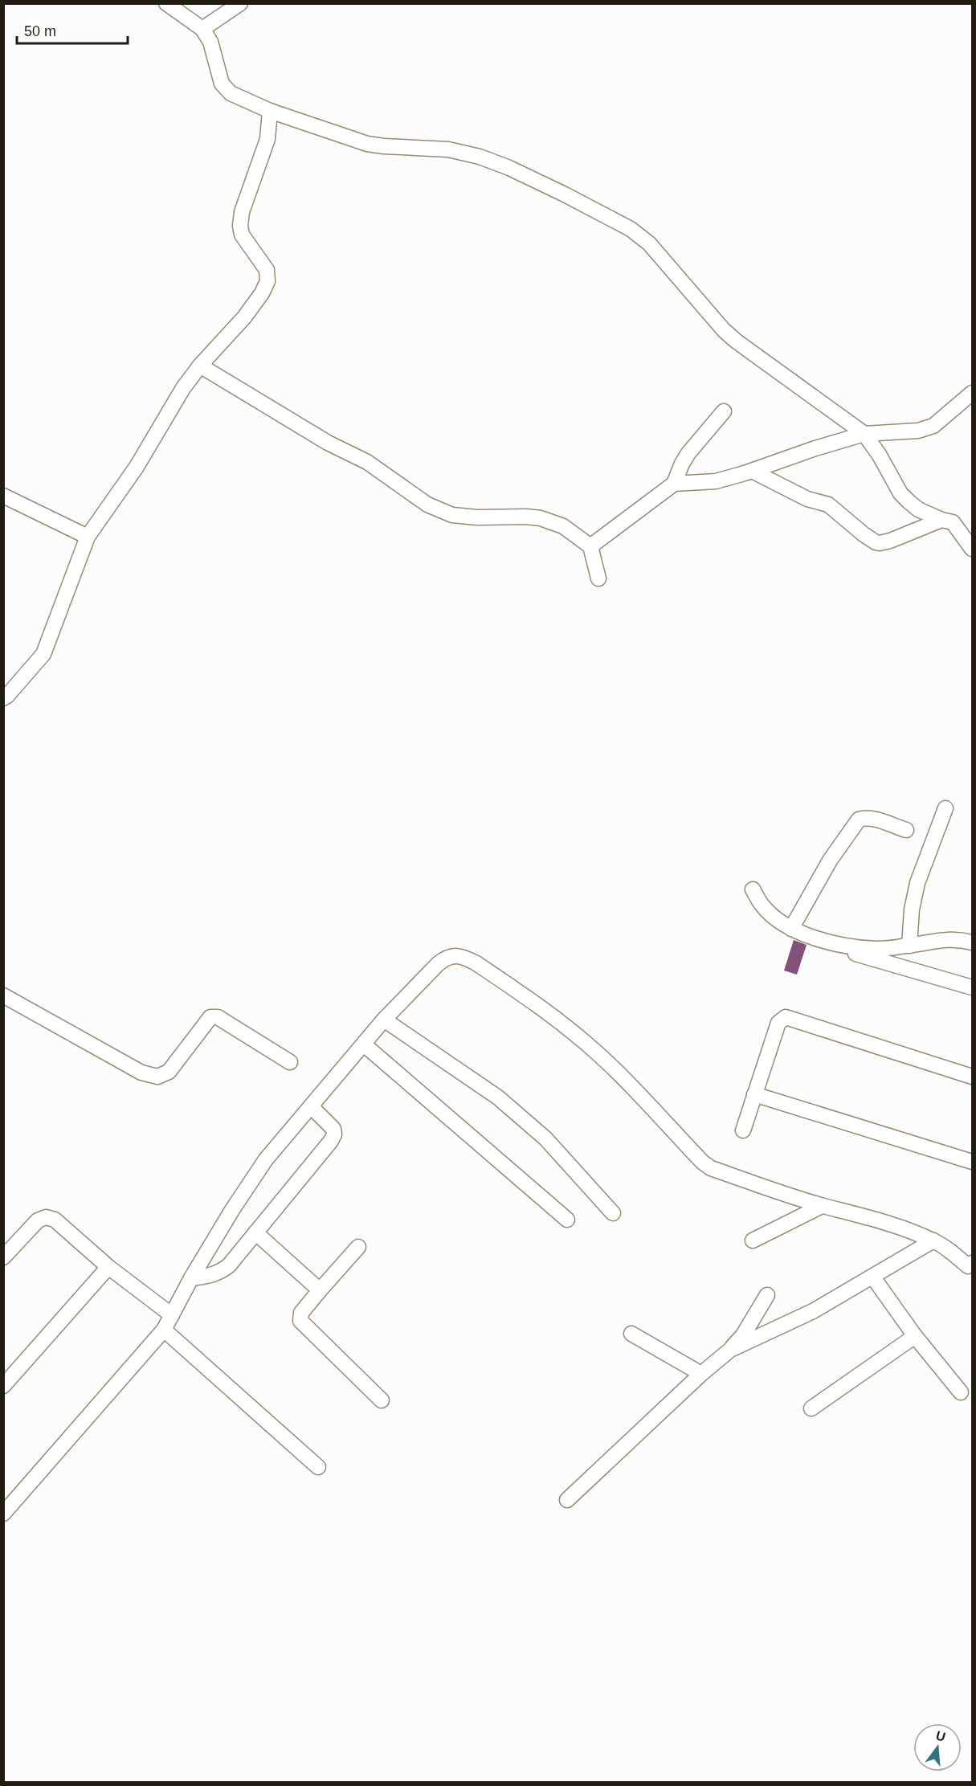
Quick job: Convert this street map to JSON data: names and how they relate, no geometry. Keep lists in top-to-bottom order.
{
  "scale_bar": "50 m",
  "north": "top"
}
